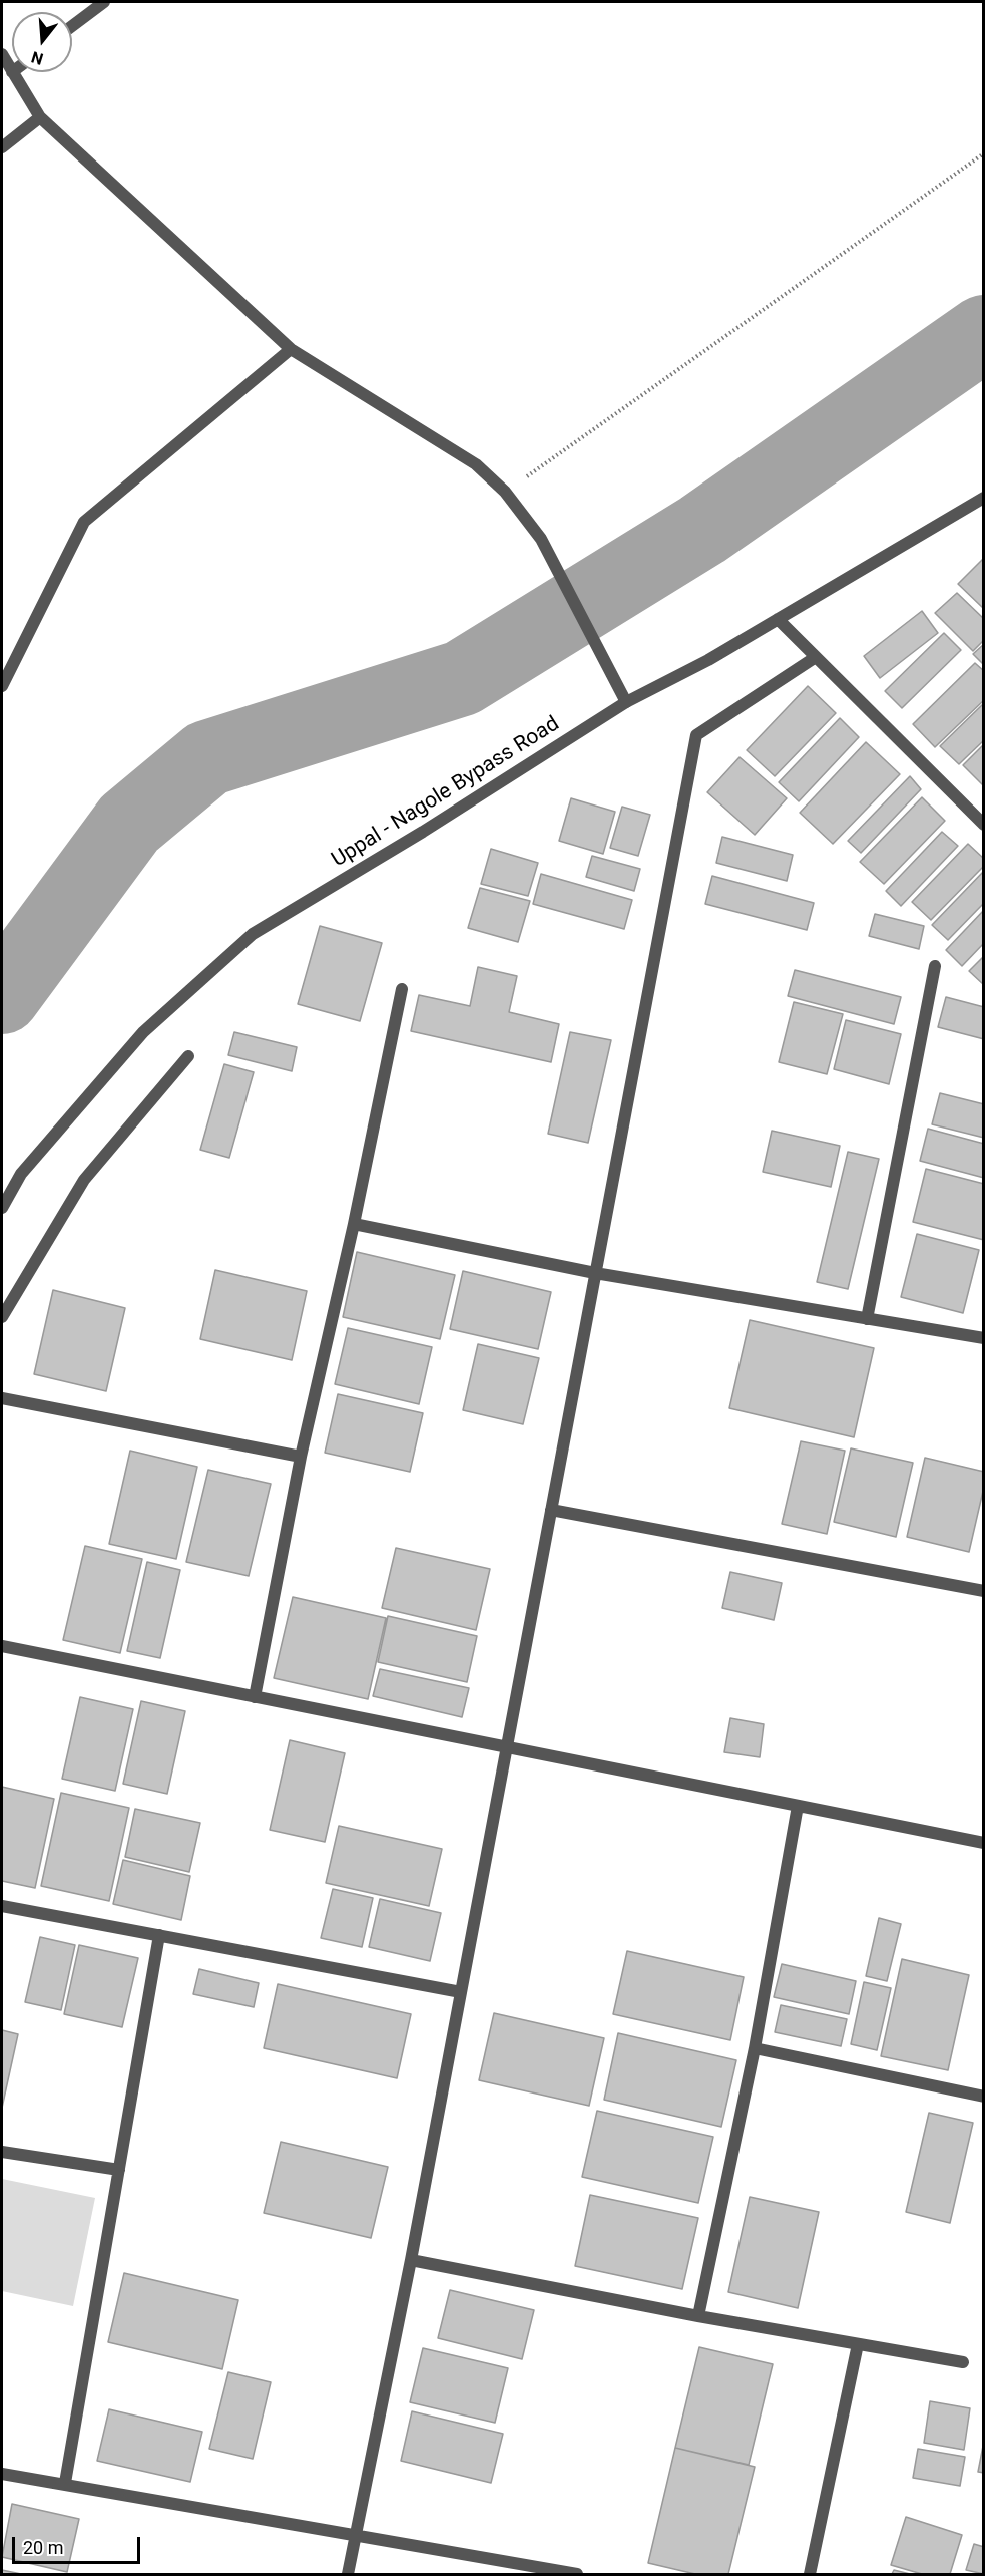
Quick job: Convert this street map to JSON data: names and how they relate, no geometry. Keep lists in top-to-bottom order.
{
  "streets": {
    "street": ["Uppal - Nagole Bypass Road"]
  },
  "scale_bar": "20 m",
  "north": "bottom"
}
